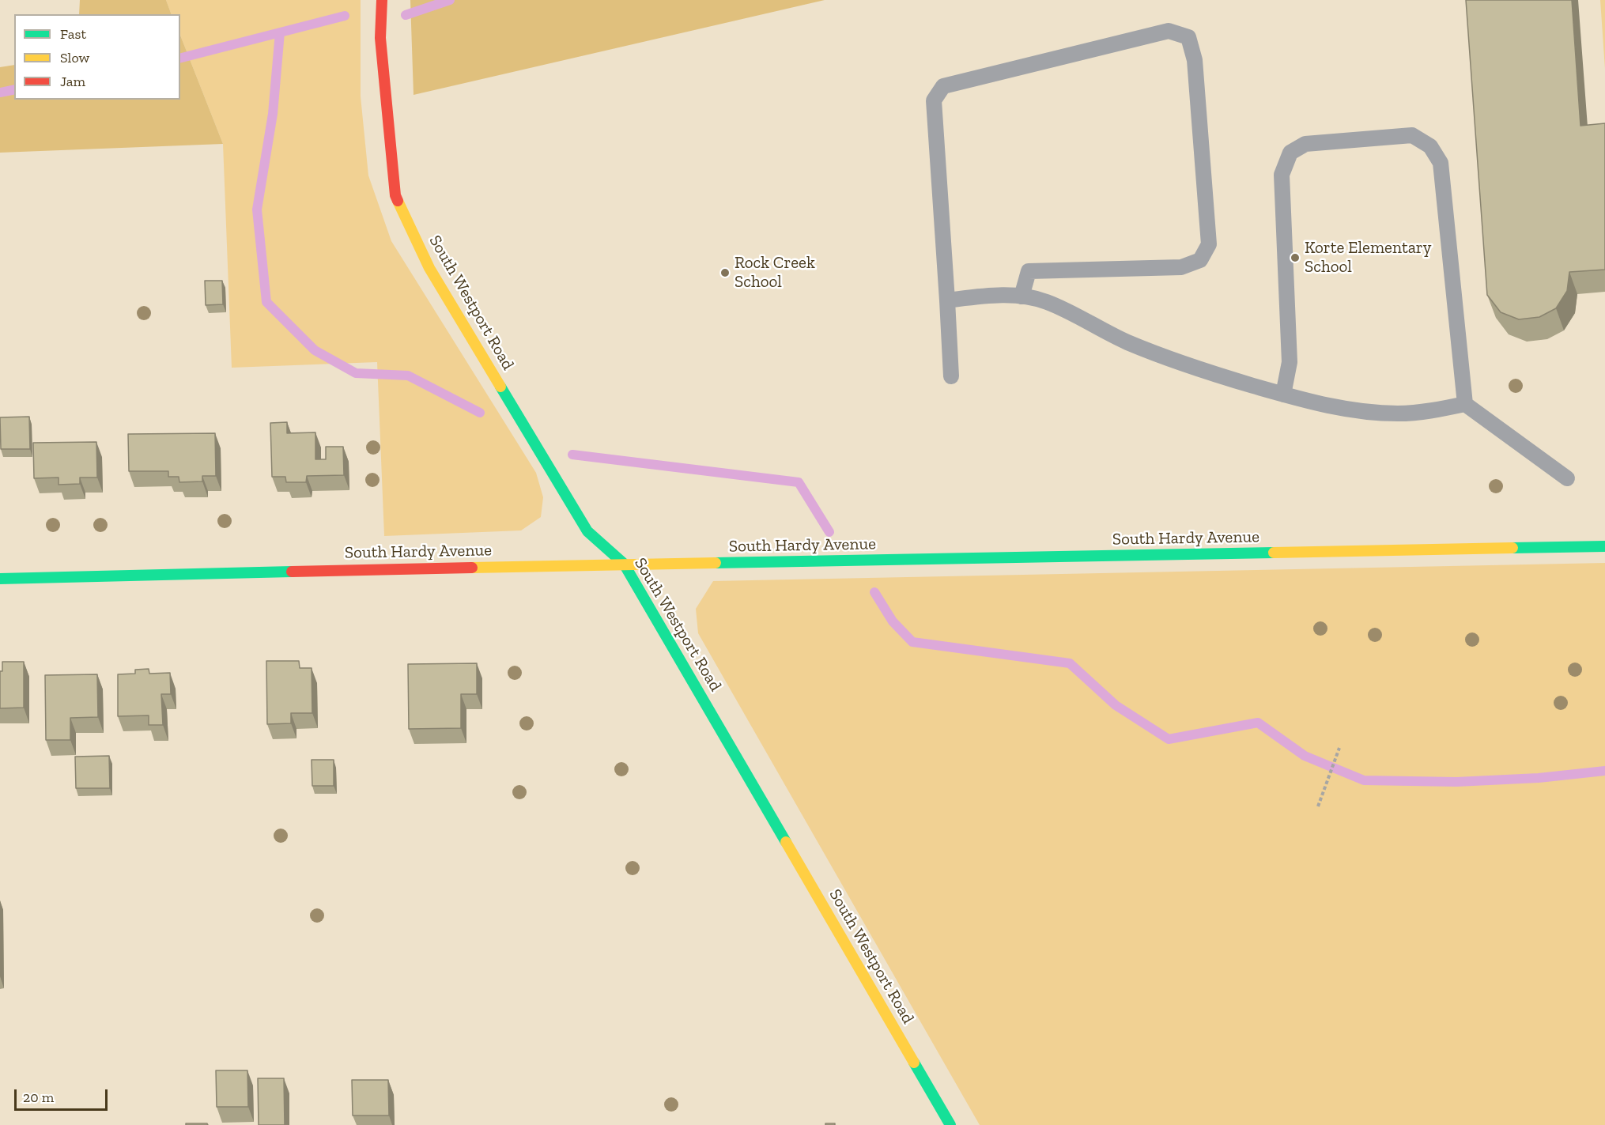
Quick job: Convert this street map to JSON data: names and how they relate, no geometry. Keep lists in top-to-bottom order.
{
  "streets": {
    "street": ["South Westport Road", "South Hardy Avenue"]
  },
  "crossings": [
    ["South Westport Road", "South Hardy Avenue"]
  ],
  "places": ["Korte Elementary School", "Rock Creek School"],
  "legend": ["Fast", "Slow", "Jam"],
  "scale_bar": "20 m"
}
